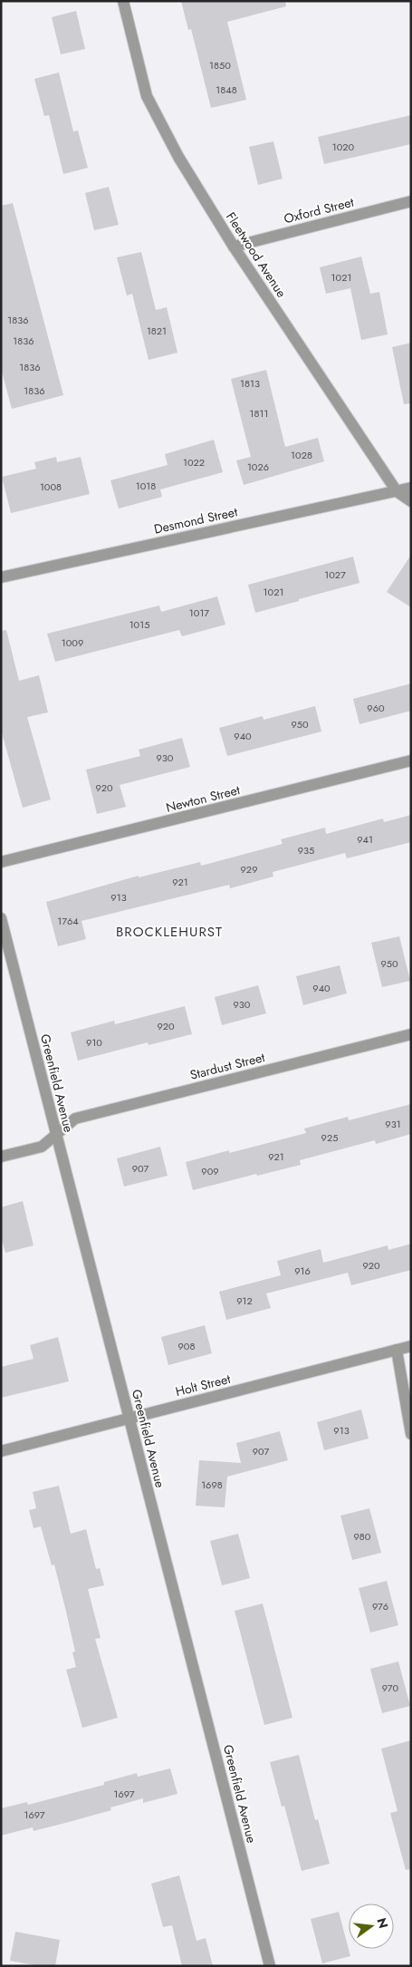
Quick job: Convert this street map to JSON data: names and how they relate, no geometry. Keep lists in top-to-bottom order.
{
  "streets": {
    "street": [
      "Oxford Street",
      "Fleetwood Avenue",
      "Desmond Street",
      "Newton Street",
      "Stardust Street",
      "Greenfield Avenue",
      "Holt Street"
    ]
  },
  "crossings": [
    ["Oxford Street", "Fleetwood Avenue"],
    ["Fleetwood Avenue", "Desmond Street"],
    ["Stardust Street", "Greenfield Avenue"],
    ["Greenfield Avenue", "Holt Street"]
  ],
  "districts": ["BROCKLEHURST"],
  "house_numbers": [
    "1850",
    "1848",
    "1020",
    "1021",
    "1836",
    "1821",
    "1836",
    "1836",
    "1813",
    "1836",
    "1811",
    "1028",
    "1022",
    "1026",
    "1018",
    "1008",
    "1027",
    "1021",
    "1017",
    "1015",
    "1009",
    "960",
    "950",
    "940",
    "930",
    "920",
    "941",
    "935",
    "929",
    "921",
    "913",
    "1764",
    "950",
    "940",
    "930",
    "920",
    "910",
    "931",
    "925",
    "921",
    "907",
    "909",
    "920",
    "916",
    "912",
    "908",
    "913",
    "907",
    "1698",
    "980",
    "976",
    "970",
    "1697",
    "1697"
  ],
  "north": "right"
}
